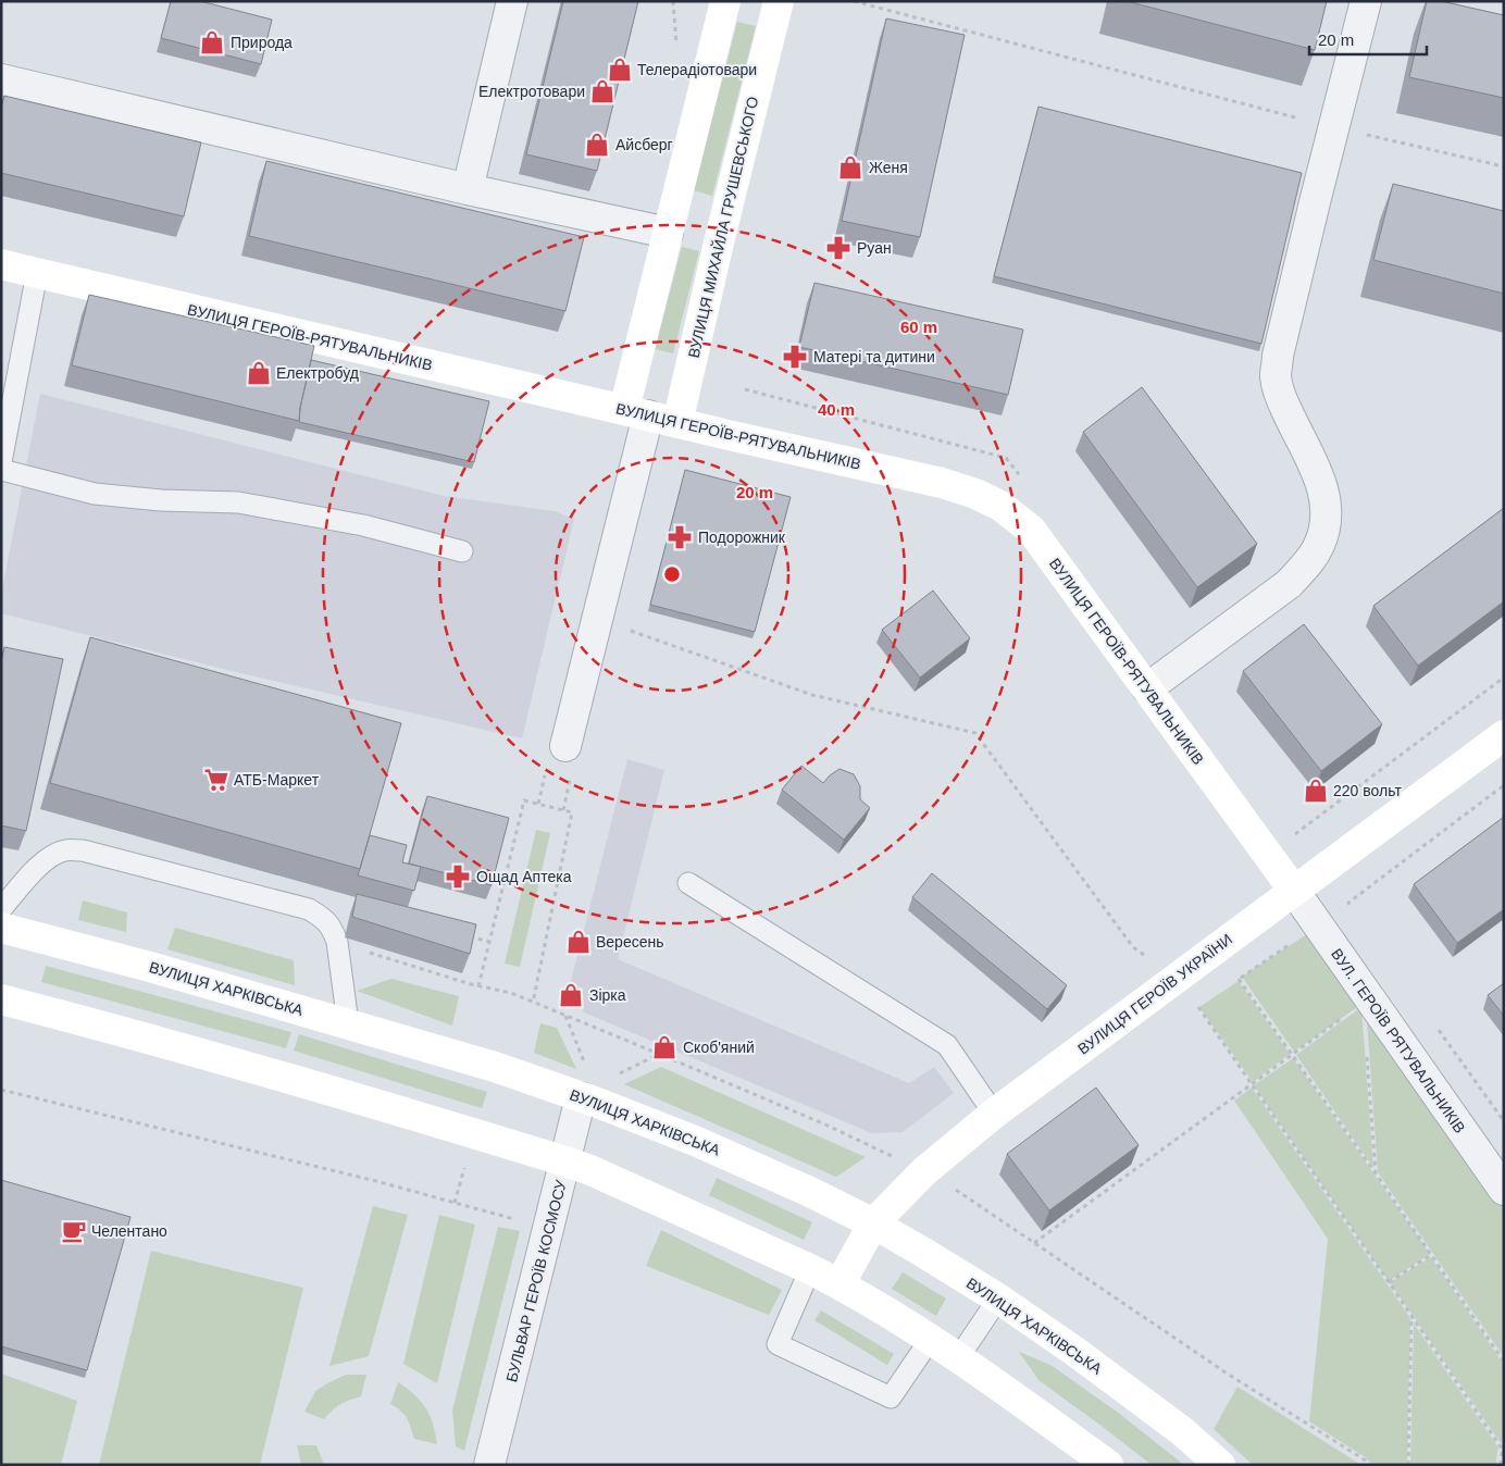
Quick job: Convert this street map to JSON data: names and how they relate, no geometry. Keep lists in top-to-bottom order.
{
  "streets": {
    "street": [
      "ВУЛИЦЯ МИХАЙЛА ГРУШЕВСЬКОГО",
      "ВУЛИЦЯ ГЕРОЇВ-РЯТУВАЛЬНИКІВ",
      "ВУЛИЦЯ ХАРКІВСЬКА",
      "ВУЛИЦЯ ГЕРОЇВ УКРАЇНИ",
      "ВУЛ. ГЕРОЇВ РЯТУВАЛЬНИКІВ",
      "БУЛЬВАР ГЕРОЇВ КОСМОСУ"
    ]
  },
  "crossings": [
    ["ВУЛИЦЯ МИХАЙЛА ГРУШЕВСЬКОГО", "ВУЛИЦЯ ГЕРОЇВ-РЯТУВАЛЬНИКІВ"],
    ["ВУЛИЦЯ ГЕРОЇВ-РЯТУВАЛЬНИКІВ", "ВУЛИЦЯ ГЕРОЇВ УКРАЇНИ"],
    ["ВУЛИЦЯ ГЕРОЇВ-РЯТУВАЛЬНИКІВ", "ВУЛ. ГЕРОЇВ РЯТУВАЛЬНИКІВ"],
    ["ВУЛИЦЯ ХАРКІВСЬКА", "ВУЛИЦЯ ГЕРОЇВ УКРАЇНИ"],
    ["ВУЛИЦЯ ХАРКІВСЬКА", "БУЛЬВАР ГЕРОЇВ КОСМОСУ"],
    ["ВУЛИЦЯ ГЕРОЇВ УКРАЇНИ", "ВУЛ. ГЕРОЇВ РЯТУВАЛЬНИКІВ"]
  ],
  "places": {
    "shop": [
      "Природа",
      "Телерадіотовари",
      "Електротовари",
      "Айсберг",
      "Женя",
      "Електробуд",
      "220 вольт",
      "Вересень",
      "Зiрка",
      "Скоб'яний"
    ],
    "pharmacy": [
      "Руан",
      "Матері та дитини",
      "Подорожник",
      "Ощад Аптека"
    ],
    "supermarket": ["АТБ-Маркет"],
    "cafe": ["Челентано"]
  },
  "scale_bar": "20 m",
  "rings": ["60 m", "40 m", "20 m"]
}
